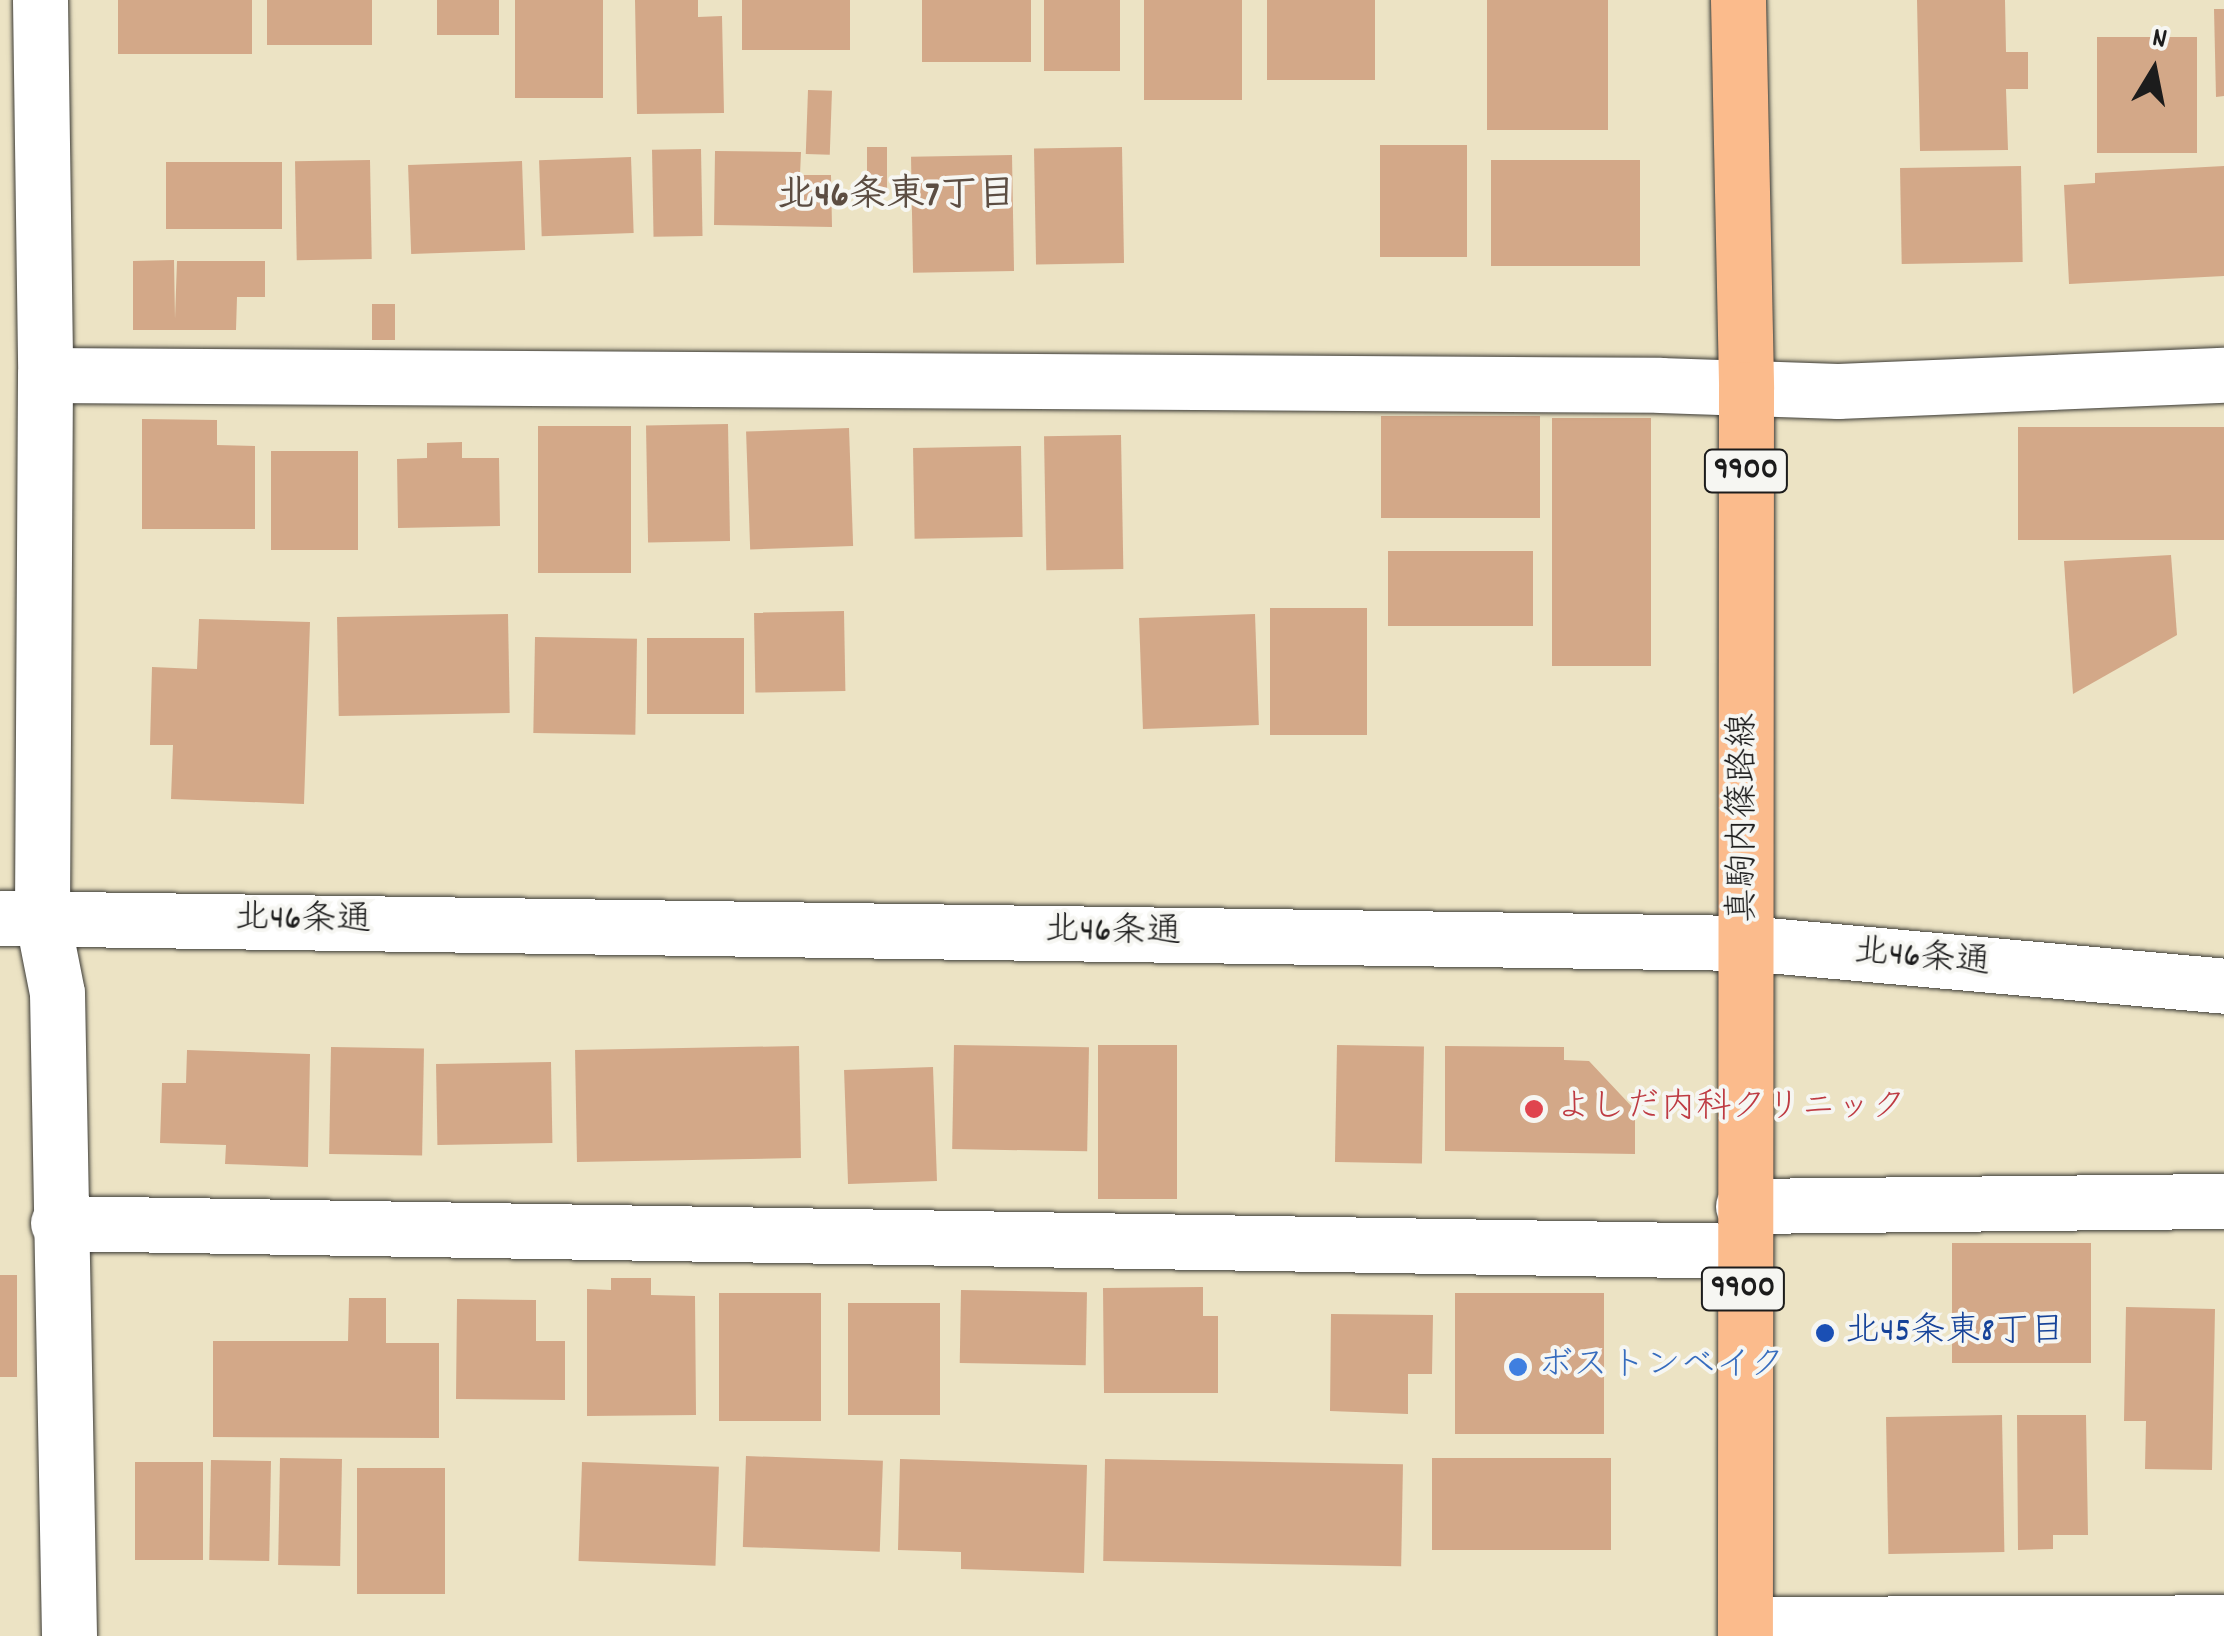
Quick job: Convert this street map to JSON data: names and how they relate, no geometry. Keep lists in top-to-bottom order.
{
  "streets": {
    "main road": ["9900", "真駒内篠路線"],
    "street": ["北46条通"]
  },
  "crossings": [
    ["真駒内篠路線", "北46条通"]
  ],
  "districts": ["北46条東7丁目"],
  "places": ["よしだ内科クリニック", "北45条東8丁目", "ボストンベイク"],
  "north": "top"
}
